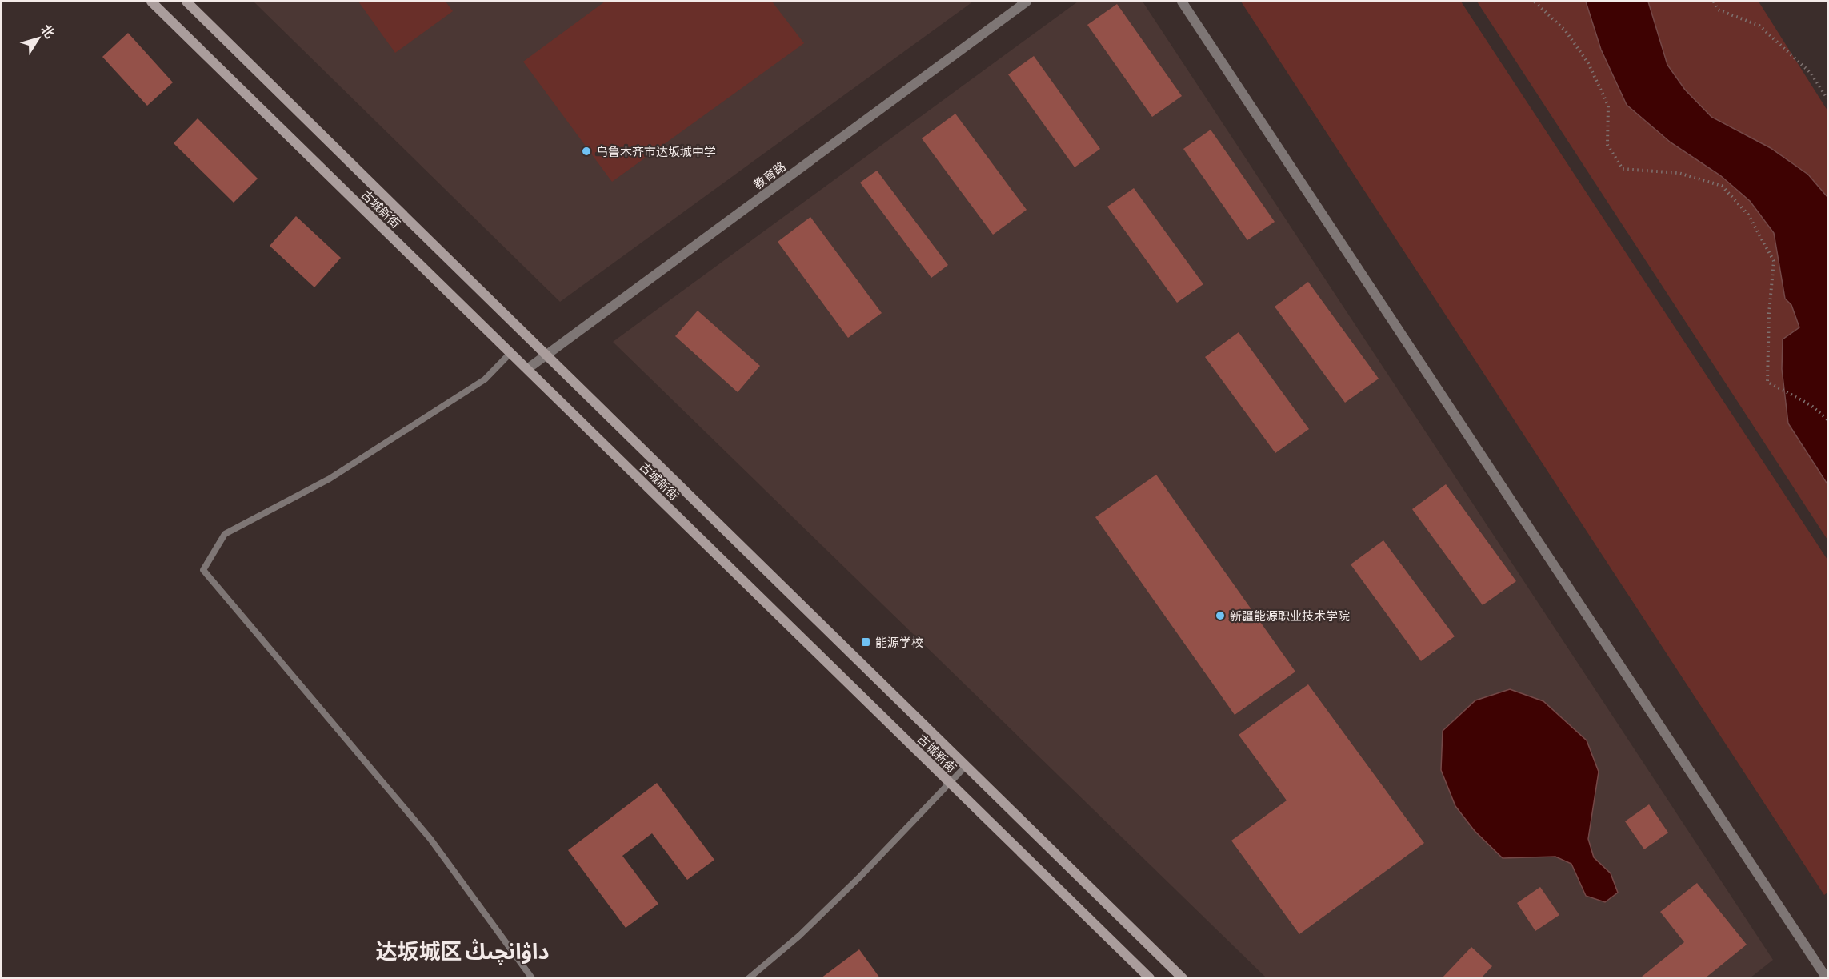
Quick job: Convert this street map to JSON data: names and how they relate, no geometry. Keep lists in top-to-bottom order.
{
  "streets": {
    "main road": ["古城新街"],
    "street": ["教育路"]
  },
  "crossings": [
    ["教育路", "古城新街"]
  ],
  "districts": ["达坂城区 داۋانچىڭ"],
  "places": {
    "other": ["乌鲁木齐市达坂城中学", "新疆能源职业技术学院"],
    "transit": ["能源学校"]
  },
  "north": "top right"
}
